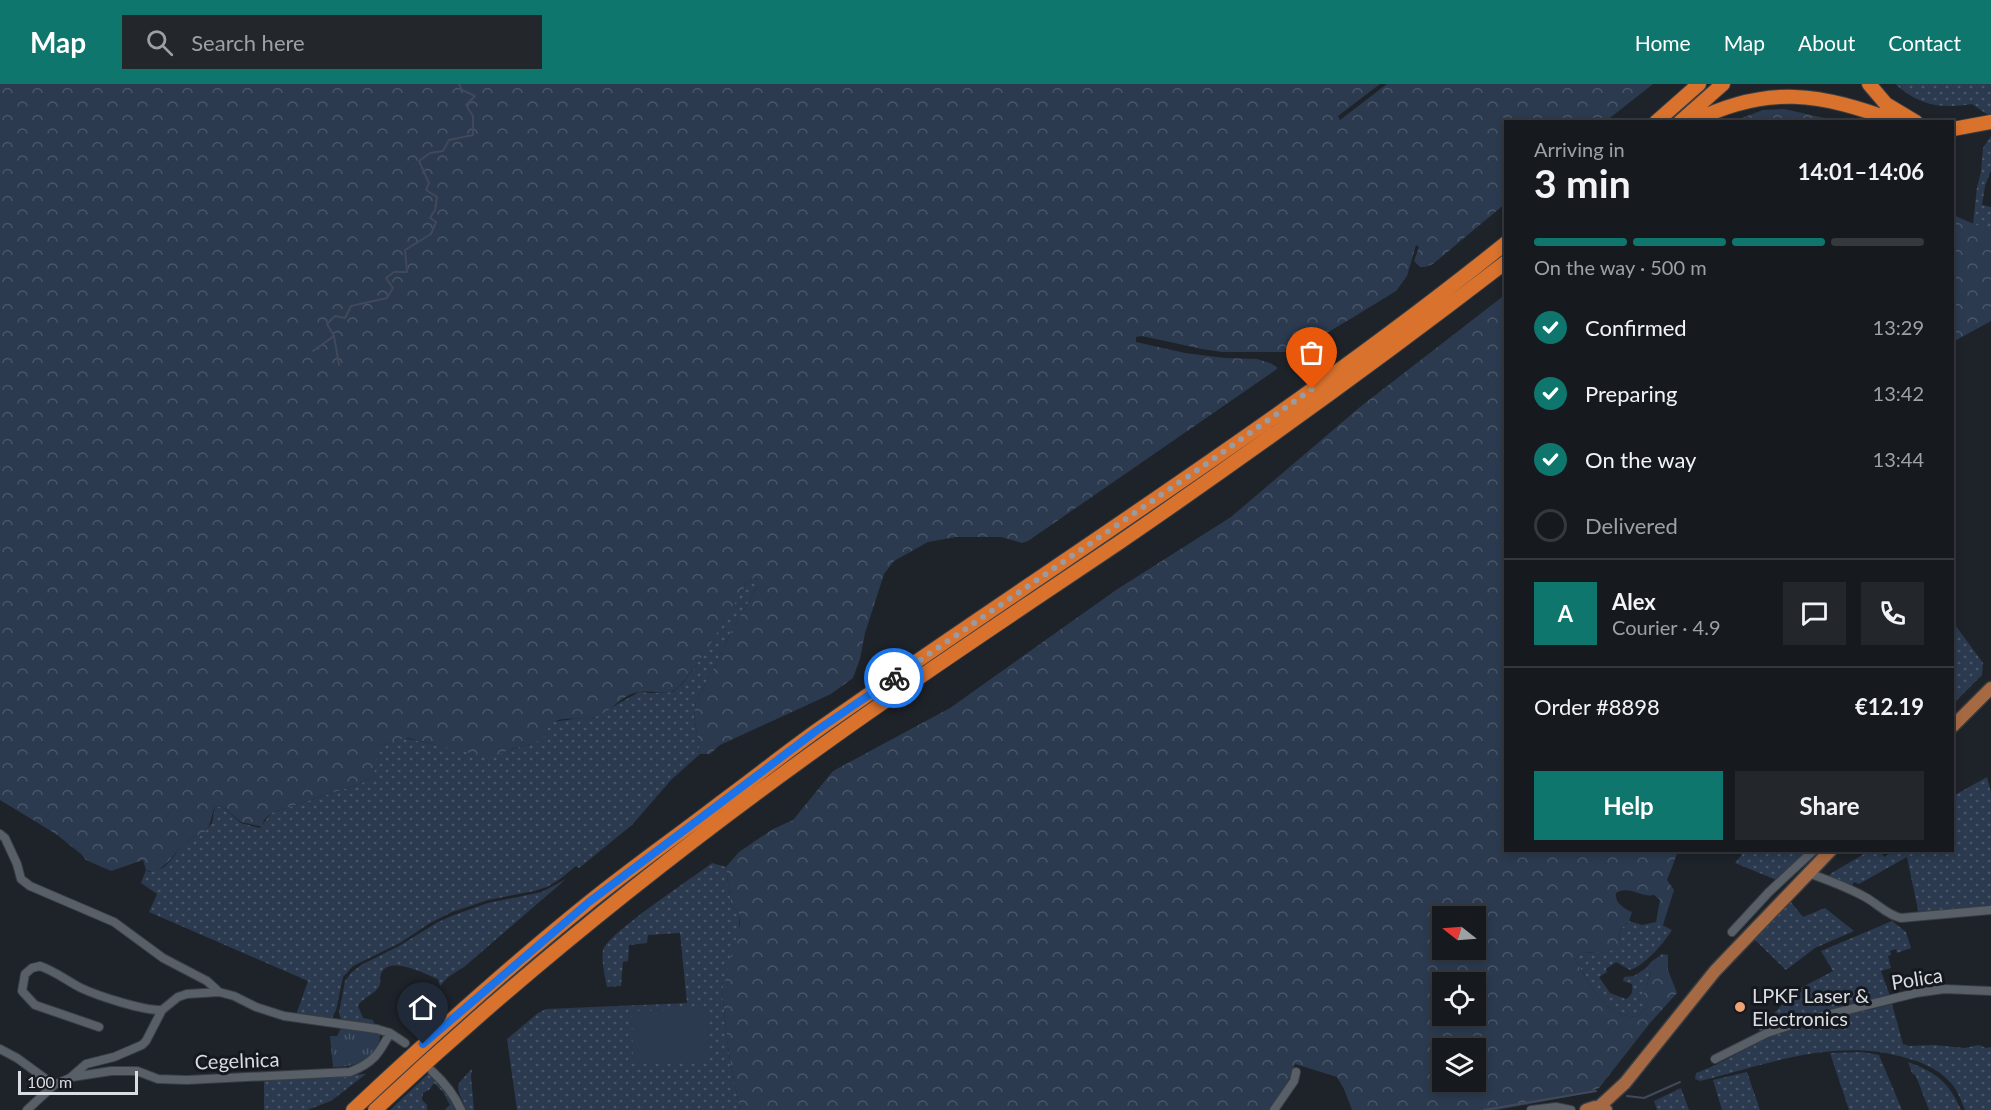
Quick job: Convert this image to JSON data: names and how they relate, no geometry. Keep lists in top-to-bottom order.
{
  "streets": {
    "street": ["Polica", "Cegelnica"]
  },
  "places": ["LPKF Laser & Electronics"],
  "scale_bar": "100 m",
  "north": "left",
  "page": {
    "header": "Map",
    "search": "Search here",
    "nav": [
      "Home",
      "Map",
      "About",
      "Contact"
    ],
    "heading": ["3 min", "Arriving in", "14:01–14:06"],
    "panel": [
      "Alex",
      "Courier · 4.9",
      "Order #8898",
      "€12.19"
    ],
    "bar": "On the way · 500 m",
    "list": [
      ["Confirmed", "13:29"],
      ["Preparing", "13:42"],
      ["On the way", "13:44"],
      "Delivered"
    ],
    "round": "A",
    "buttons": ["Help", "Share"],
    "scale": "100 m"
  }
}
